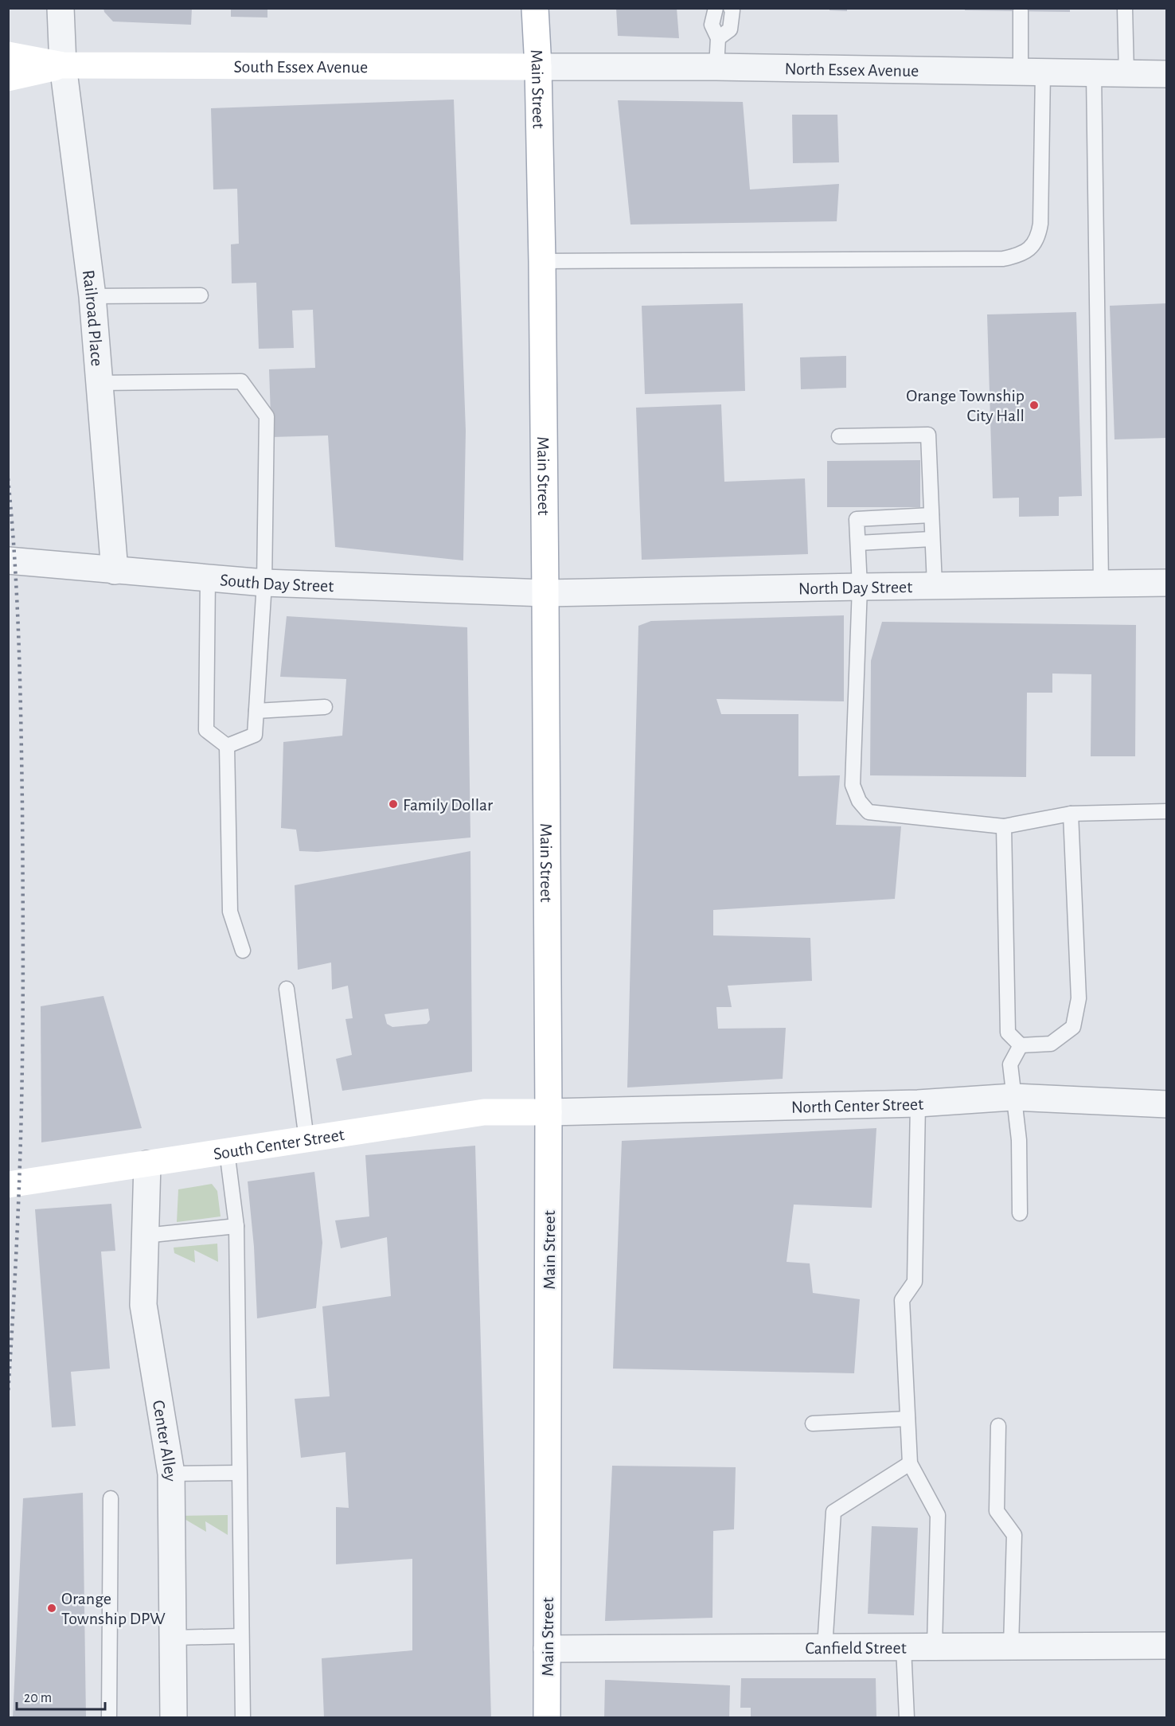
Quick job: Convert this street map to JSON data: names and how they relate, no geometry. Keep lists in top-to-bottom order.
{
  "streets": {
    "main road": ["South Essex Avenue", "Main Street", "South Center Street"],
    "street": [
      "North Essex Avenue",
      "Railroad Place",
      "South Day Street",
      "North Day Street",
      "North Center Street",
      "Center Alley",
      "Canfield Street"
    ]
  },
  "crossings": [
    ["South Essex Avenue", "North Essex Avenue"],
    ["South Essex Avenue", "Main Street"],
    ["South Essex Avenue", "Railroad Place"],
    ["North Essex Avenue", "Main Street"],
    ["Main Street", "South Day Street"],
    ["Main Street", "North Day Street"],
    ["Main Street", "North Center Street"],
    ["Main Street", "South Center Street"],
    ["Main Street", "Canfield Street"],
    ["Railroad Place", "South Day Street"],
    ["South Day Street", "North Day Street"],
    ["North Center Street", "South Center Street"],
    ["South Center Street", "Center Alley"]
  ],
  "places": ["Orange Township City Hall", "Family Dollar", "Orange Township DPW"],
  "scale_bar": "20 m"
}
